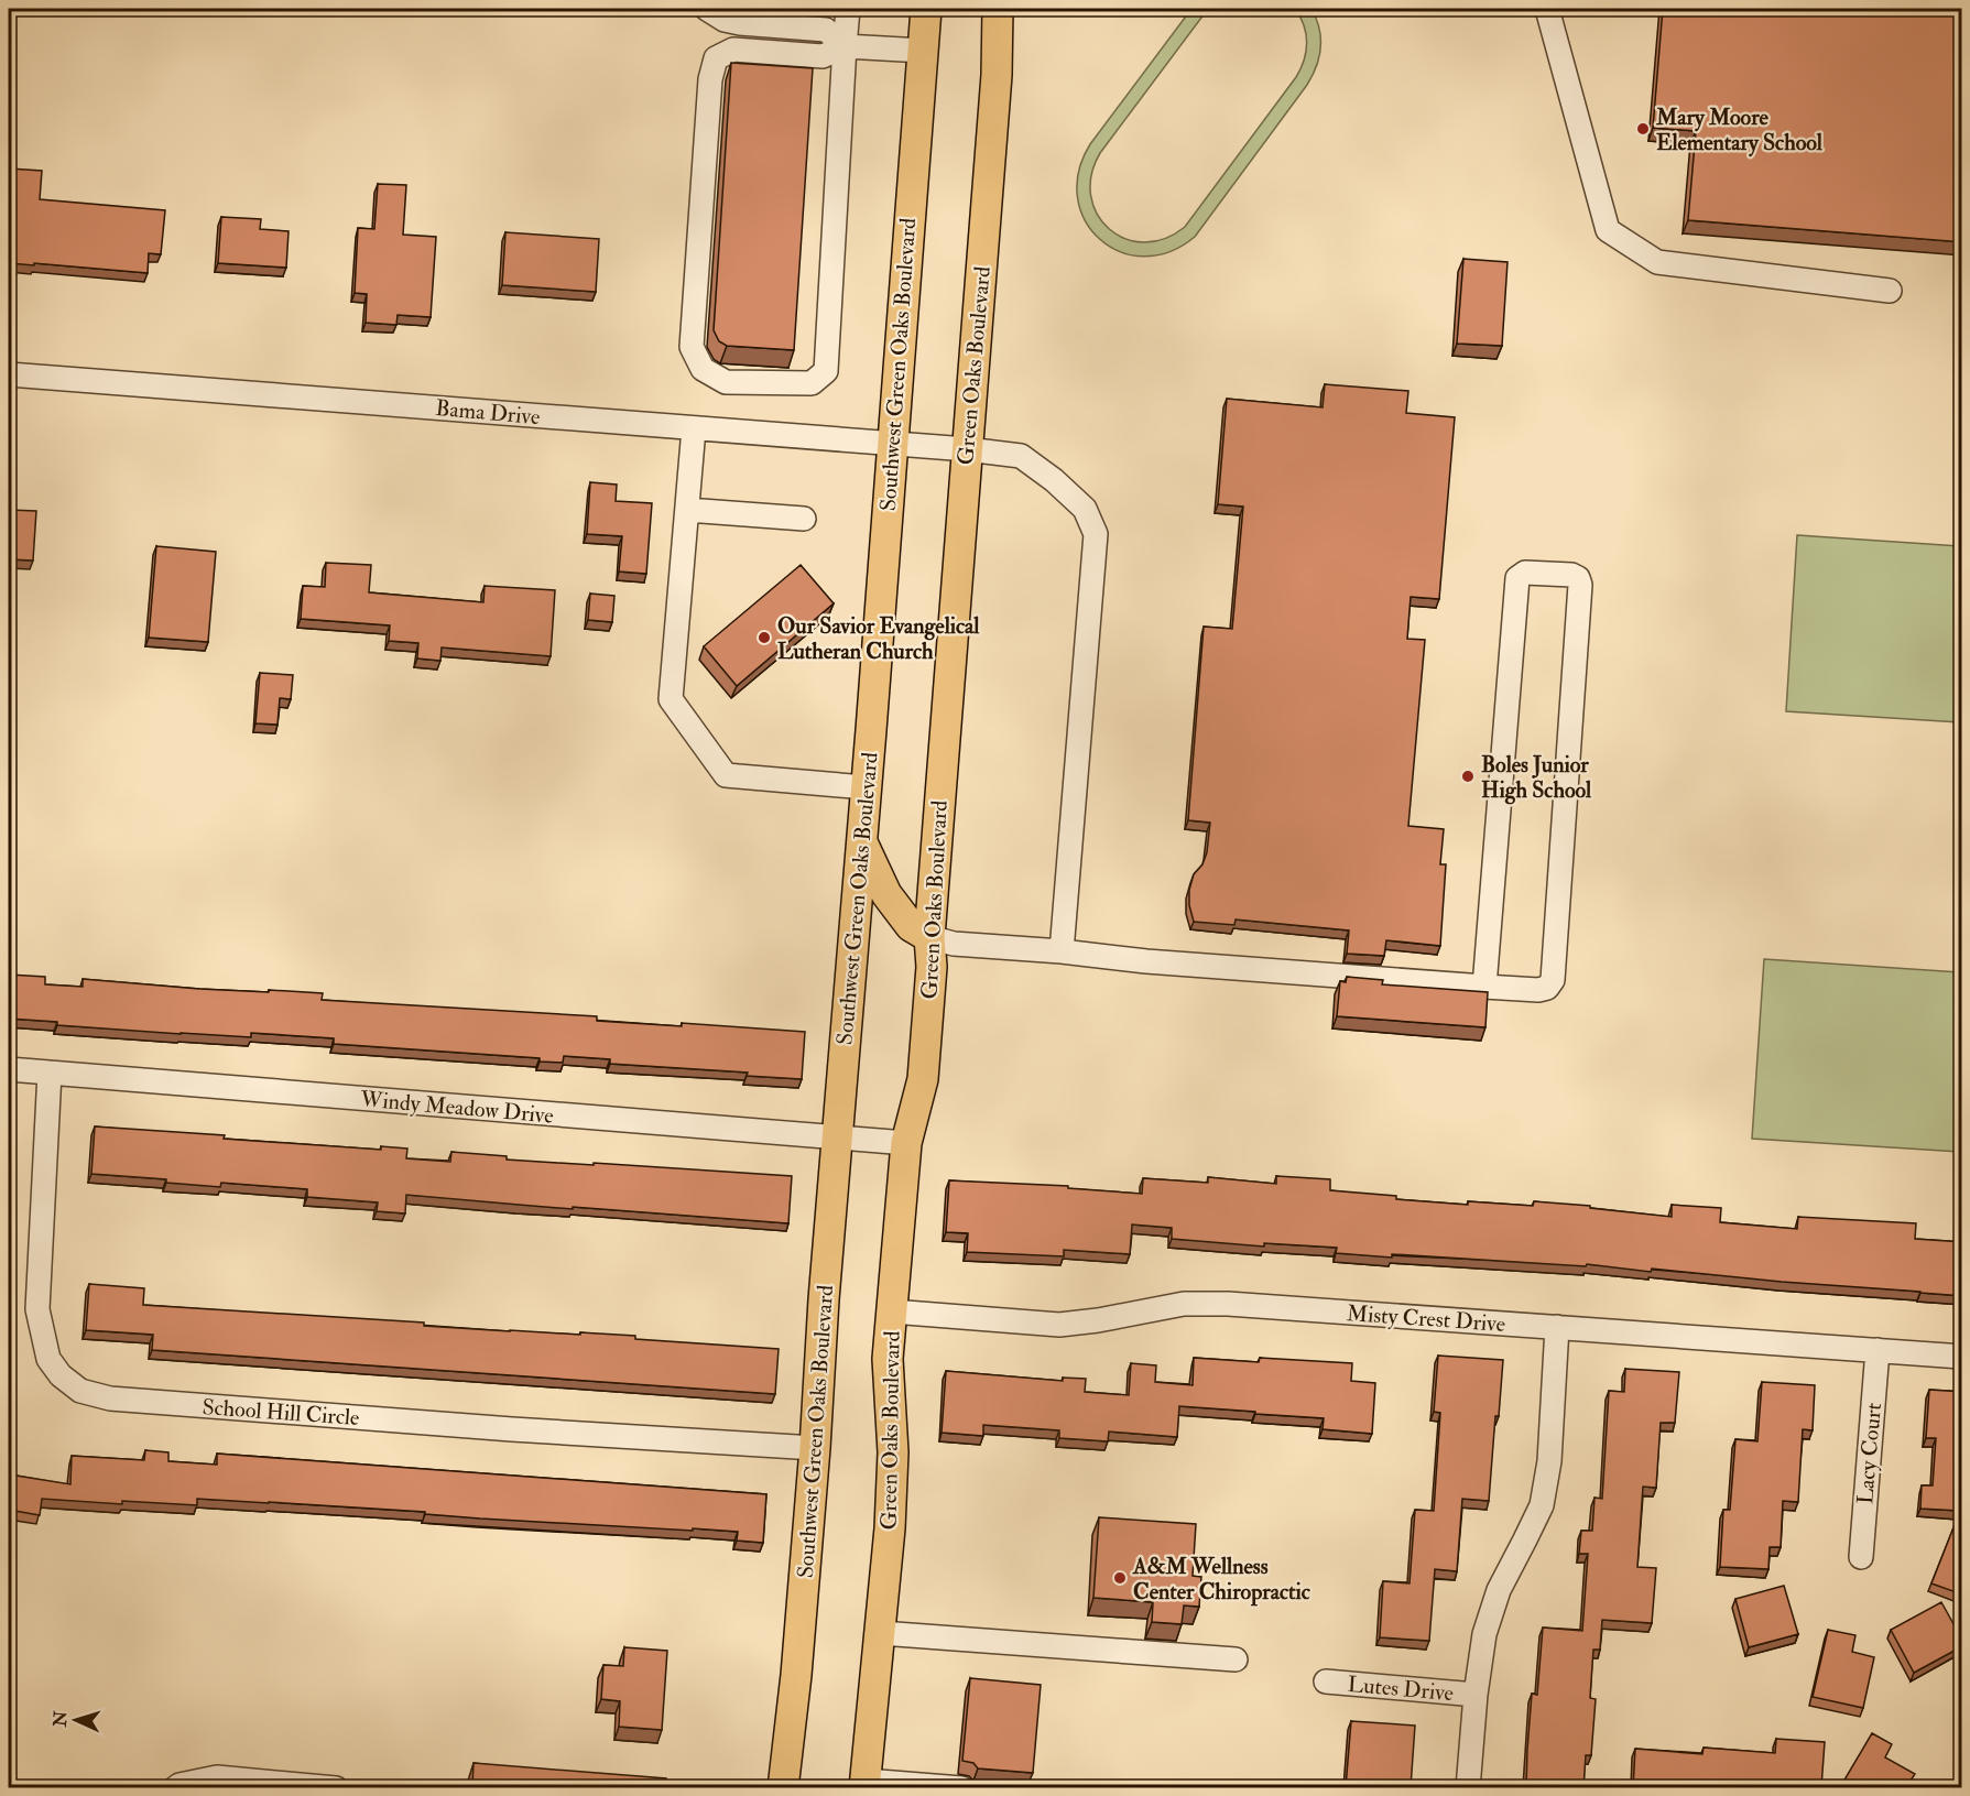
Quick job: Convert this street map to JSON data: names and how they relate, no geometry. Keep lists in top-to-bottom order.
{
  "streets": {
    "main road": ["Southwest Green Oaks Boulevard", "Green Oaks Boulevard"],
    "street": [
      "Bama Drive",
      "Windy Meadow Drive",
      "Misty Crest Drive",
      "School Hill Circle",
      "Lacy Court",
      "Lutes Drive"
    ]
  },
  "crossings": [
    ["Southwest Green Oaks Boulevard", "Bama Drive"],
    ["Southwest Green Oaks Boulevard", "Windy Meadow Drive"],
    ["Southwest Green Oaks Boulevard", "School Hill Circle"],
    ["Green Oaks Boulevard", "Bama Drive"],
    ["Green Oaks Boulevard", "Windy Meadow Drive"],
    ["Green Oaks Boulevard", "Misty Crest Drive"],
    ["Windy Meadow Drive", "School Hill Circle"],
    ["Misty Crest Drive", "Lacy Court"]
  ],
  "places": [
    "Mary Moore Elementary School",
    "Our Savior Evangelical Lutheran Church",
    "Boles Junior High School",
    "A&M Wellness Center Chiropractic"
  ],
  "north": "left"
}
